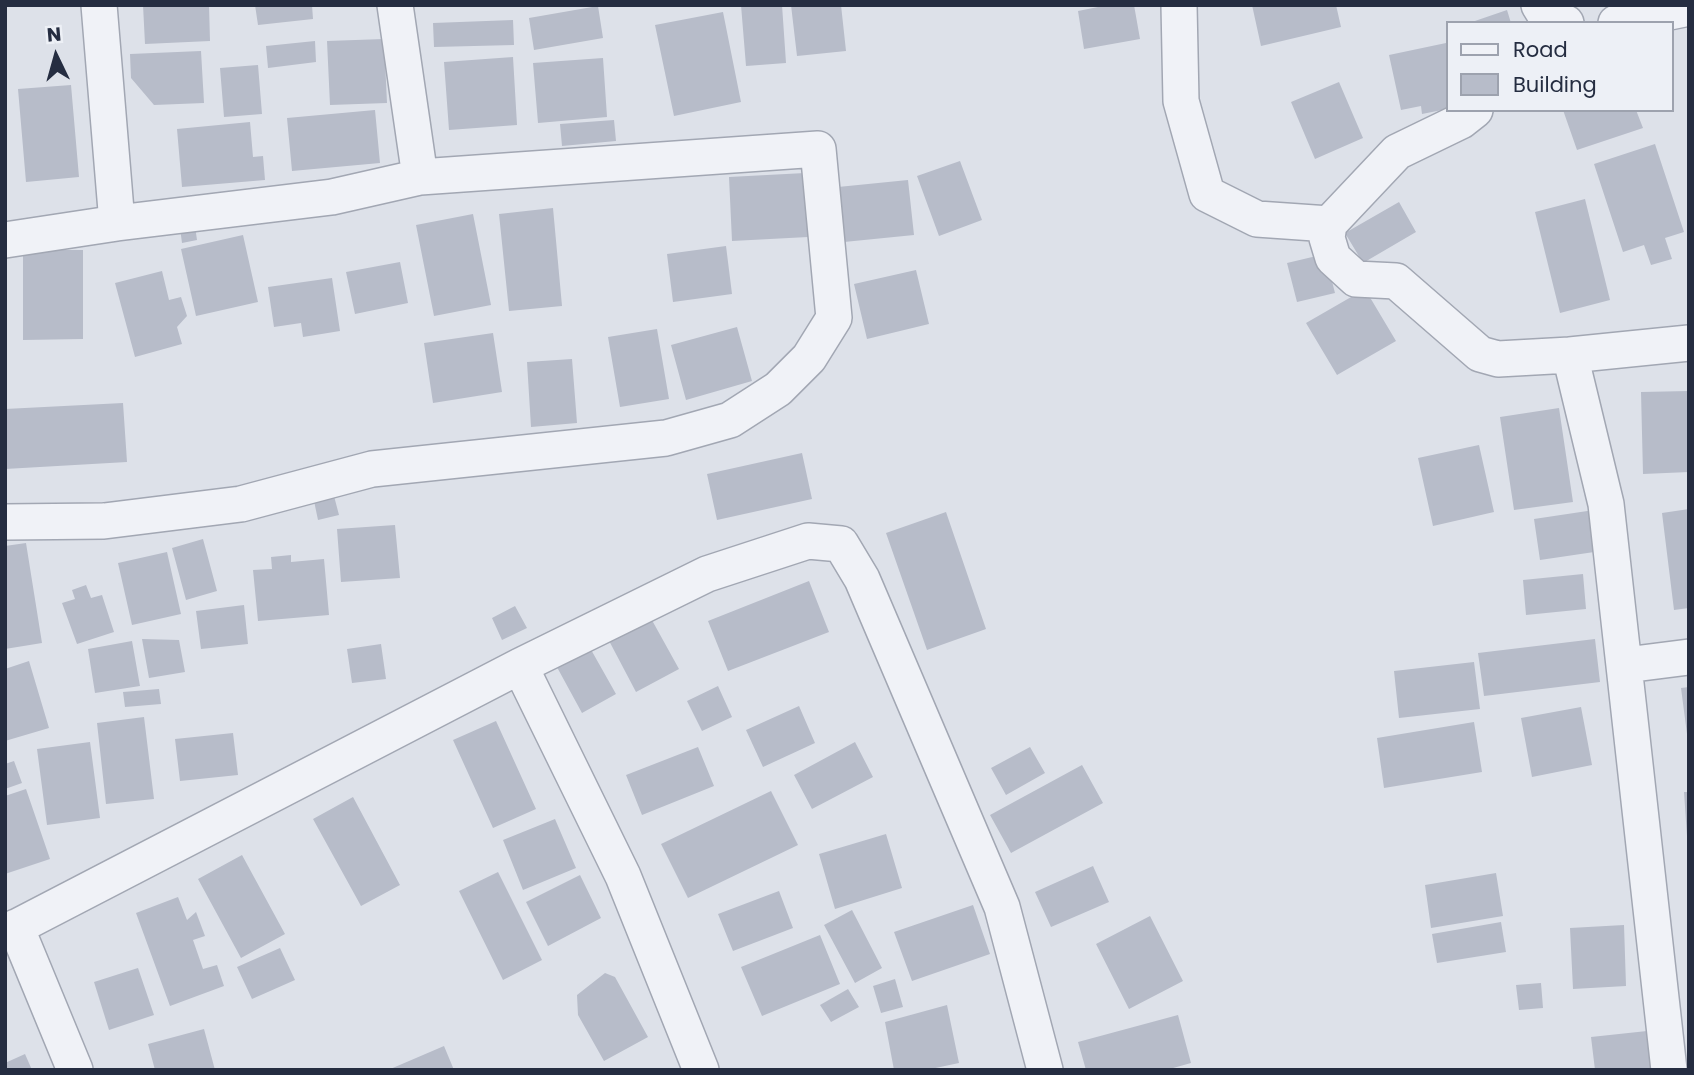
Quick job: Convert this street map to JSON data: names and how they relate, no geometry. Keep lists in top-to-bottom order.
{
  "legend": ["Road", "Building"],
  "north": "top"
}
